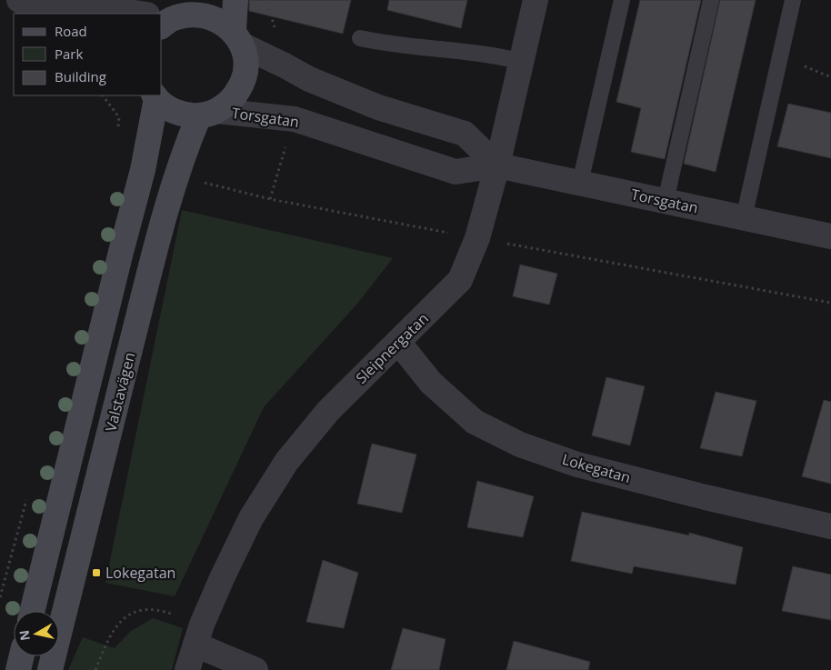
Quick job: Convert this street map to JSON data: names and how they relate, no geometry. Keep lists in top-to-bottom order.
{
  "streets": {
    "street": [
      "Torsgatan",
      "Sleipnergatan",
      "Valstavägen",
      "Lokegatan"
    ]
  },
  "crossings": [
    ["Torsgatan", "Sleipnergatan"],
    ["Torsgatan", "Valstavägen"],
    ["Sleipnergatan", "Lokegatan"]
  ],
  "places": {
    "transit": ["Lokegatan"]
  },
  "legend": ["Road", "Park", "Building"],
  "north": "left"
}
